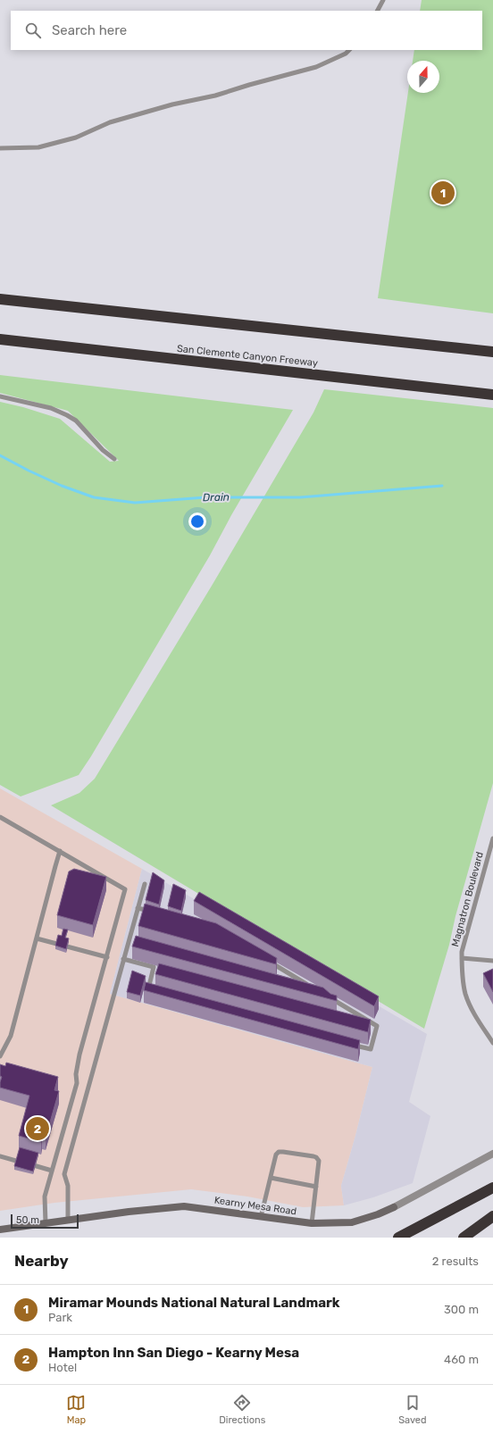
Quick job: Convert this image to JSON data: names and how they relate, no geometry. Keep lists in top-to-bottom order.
{
  "streets": {
    "highway": ["San Clemente Canyon Freeway"],
    "street": ["Kearny Mesa Road"],
    "lane": ["Magnatron Boulevard"]
  },
  "water": ["Drain"],
  "scale_bar": "50 m",
  "north": "top",
  "page": {
    "search": "Search here",
    "pins": ["1", "2"],
    "scale": "50 m",
    "heading": ["Nearby", "2 results"],
    "list": [
      {
        "mark": "1",
        "name": "Miramar Mounds National Natural Landmark",
        "note": "Park",
        "value": "300 m"
      },
      {
        "mark": "2",
        "name": "Hampton Inn San Diego - Kearny Mesa",
        "note": "Hotel",
        "value": "460 m"
      }
    ],
    "nav": ["Map", "Directions", "Saved"]
  }
}
